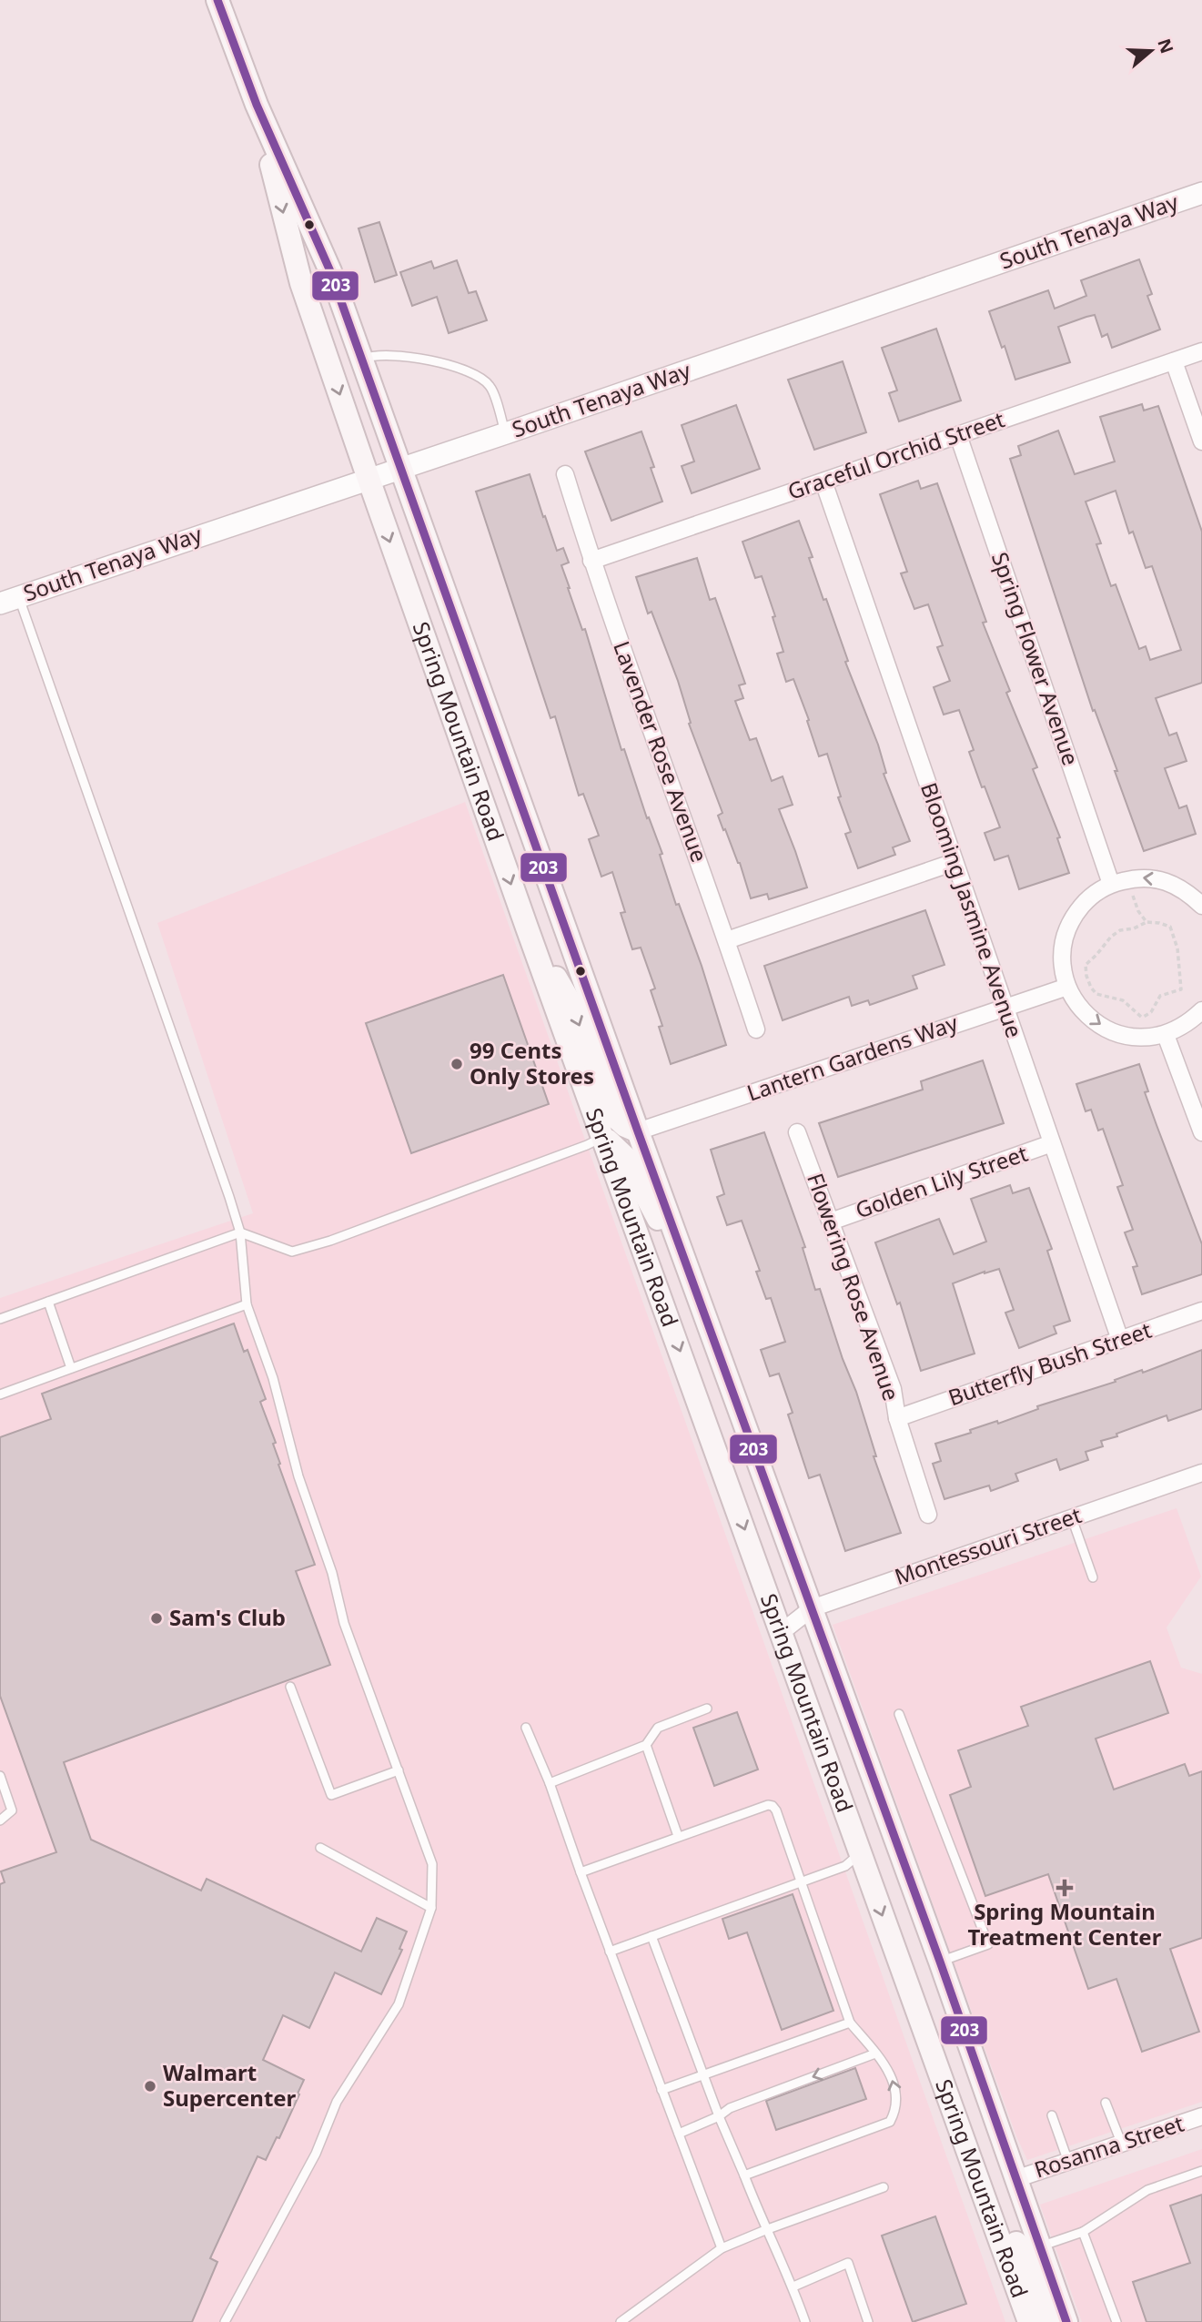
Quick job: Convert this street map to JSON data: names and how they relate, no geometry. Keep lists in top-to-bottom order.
{
  "streets": {
    "main road": ["Spring Mountain Road"],
    "street": [
      "South Tenaya Way",
      "Graceful Orchid Street",
      "Spring Flower Avenue",
      "Lavender Rose Avenue",
      "Blooming Jasmine Avenue",
      "Lantern Gardens Way",
      "Golden Lily Street",
      "Flowering Rose Avenue",
      "Butterfly Bush Street",
      "Montessouri Street",
      "Rosanna Street"
    ]
  },
  "crossings": [
    ["South Tenaya Way", "Spring Mountain Road"],
    ["Graceful Orchid Street", "Spring Flower Avenue"],
    ["Graceful Orchid Street", "Lavender Rose Avenue"],
    ["Graceful Orchid Street", "Blooming Jasmine Avenue"],
    ["Spring Mountain Road", "Lantern Gardens Way"],
    ["Spring Mountain Road", "Montessouri Street"],
    ["Spring Mountain Road", "Rosanna Street"],
    ["Blooming Jasmine Avenue", "Lantern Gardens Way"],
    ["Blooming Jasmine Avenue", "Golden Lily Street"],
    ["Blooming Jasmine Avenue", "Butterfly Bush Street"],
    ["Golden Lily Street", "Flowering Rose Avenue"],
    ["Flowering Rose Avenue", "Butterfly Bush Street"]
  ],
  "places": {
    "other": ["99 Cents Only Stores", "Sam's Club", "Walmart Supercenter"],
    "health": ["Spring Mountain Treatment Center"]
  },
  "lines": ["transit line 203"],
  "north": "right"
}
